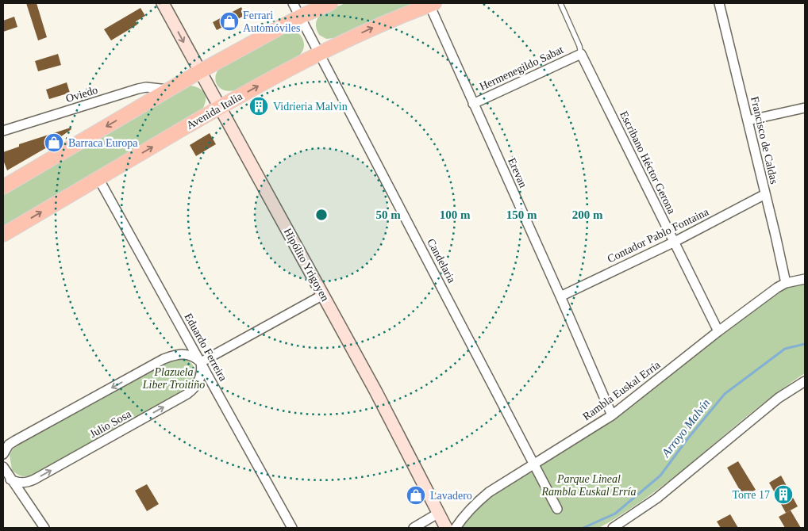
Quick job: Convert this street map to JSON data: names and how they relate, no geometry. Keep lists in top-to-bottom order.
{
  "streets": {
    "main road": ["Avenida Italia"],
    "street": [
      "Hermenegildo Sabat",
      "Oviedo",
      "Francisco de Caldas",
      "Escribano Héctor Gerona",
      "Erevan",
      "Contador Pablo Fontaina",
      "Candelaria",
      "Hipólito Yrigoyen",
      "Eduardo Ferreira",
      "Rambla Euskal Erría",
      "Julio Sosa"
    ]
  },
  "crossings": [
    ["Hermenegildo Sabat", "Escribano Héctor Gerona"],
    ["Hermenegildo Sabat", "Erevan"],
    ["Avenida Italia", "Erevan"],
    ["Avenida Italia", "Candelaria"],
    ["Avenida Italia", "Hipólito Yrigoyen"],
    ["Avenida Italia", "Eduardo Ferreira"],
    ["Francisco de Caldas", "Contador Pablo Fontaina"],
    ["Francisco de Caldas", "Rambla Euskal Erría"],
    ["Escribano Héctor Gerona", "Contador Pablo Fontaina"],
    ["Escribano Héctor Gerona", "Rambla Euskal Erría"],
    ["Erevan", "Contador Pablo Fontaina"],
    ["Erevan", "Rambla Euskal Erría"],
    ["Candelaria", "Rambla Euskal Erría"],
    ["Eduardo Ferreira", "Julio Sosa"]
  ],
  "water": ["Arroyo Malvín"],
  "parks": ["Plazuela Liber Troitiño", "Parque Lineal Rambla Euskal Erría"],
  "places": {
    "shop": ["Ferrari Automóviles", "Barraca Europa", "Lavadero"],
    "building": ["Vidrieria Malvin", "Torre 17"]
  },
  "rings": [
    "50 m",
    "100 m",
    "150 m",
    "200 m"
  ]
}
